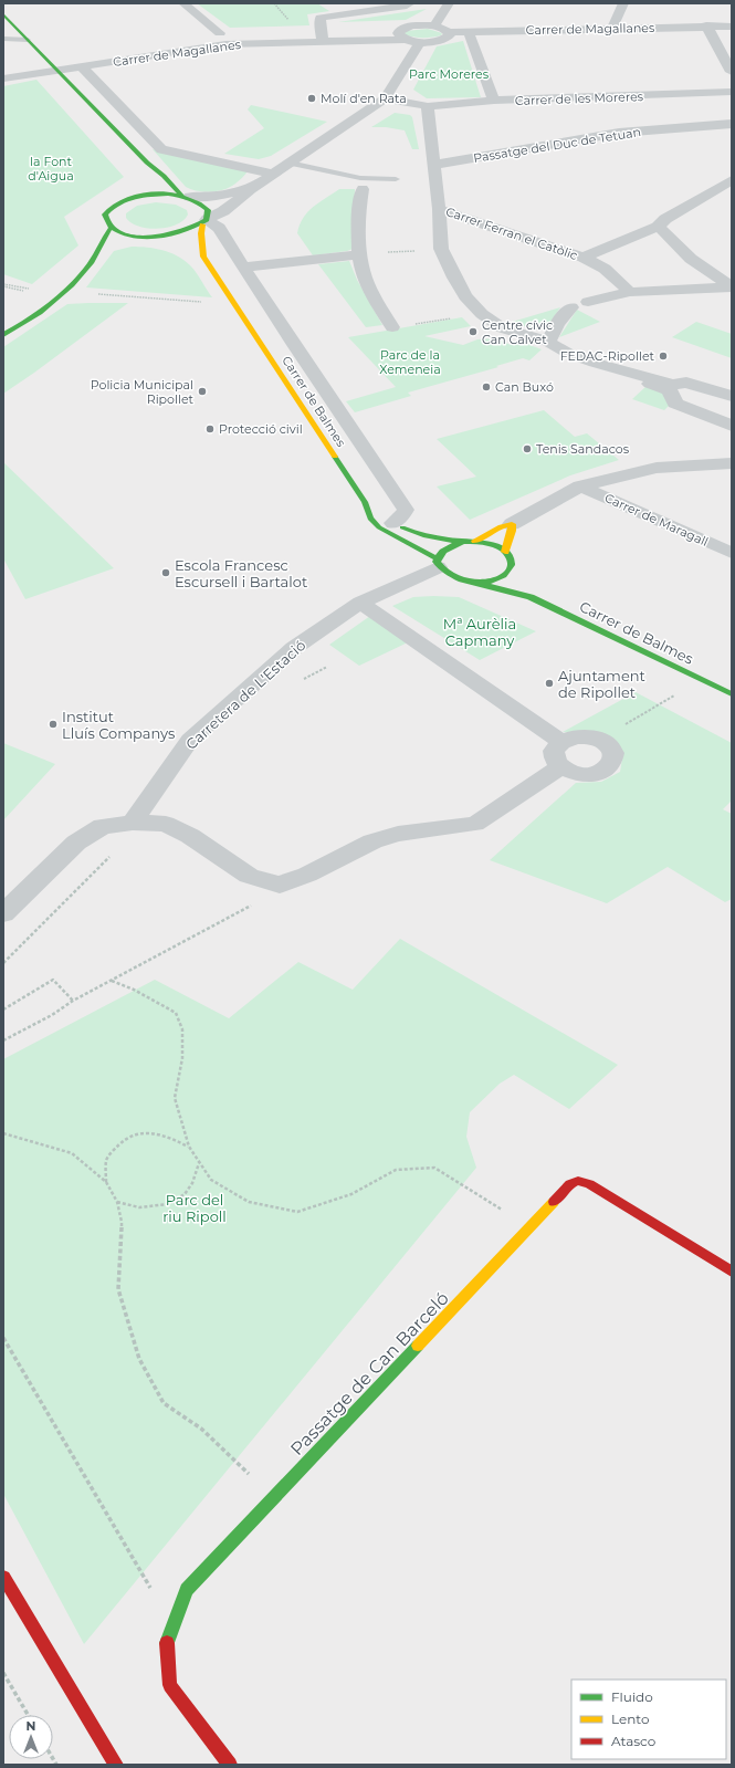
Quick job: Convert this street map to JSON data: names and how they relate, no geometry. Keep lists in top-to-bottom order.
{
  "streets": {
    "main road": ["Carrer de Balmes", "Passatge de Can Barceló"],
    "street": [
      "Carrer de Magallanes",
      "Carrer de les Moreres",
      "Passatge del Duc de Tetuan",
      "Carrer Ferran el Catòlic",
      "Carrer de Maragall",
      "Carretera de L'Estació"
    ]
  },
  "crossings": [
    ["Carrer de Balmes", "Carretera de L'Estació"]
  ],
  "parks": [
    "Parc Moreres",
    "la Font d'Aigua",
    "Parc de la Xemeneia",
    "Mª Aurèlia Capmany",
    "Parc del riu Ripoll"
  ],
  "places": [
    "Molí d'en Rata",
    "Centre cívic Can Calvet",
    "FEDAC-Ripollet",
    "Can Buxó",
    "Policia Municipal Ripollet",
    "Protecció civil",
    "Tenis Sandacos",
    "Escola Francesc Escursell i Bartalot",
    "Ajuntament de Ripollet",
    "Institut Lluís Companys"
  ],
  "legend": ["Fluido", "Lento", "Atasco"],
  "north": "top"
}
